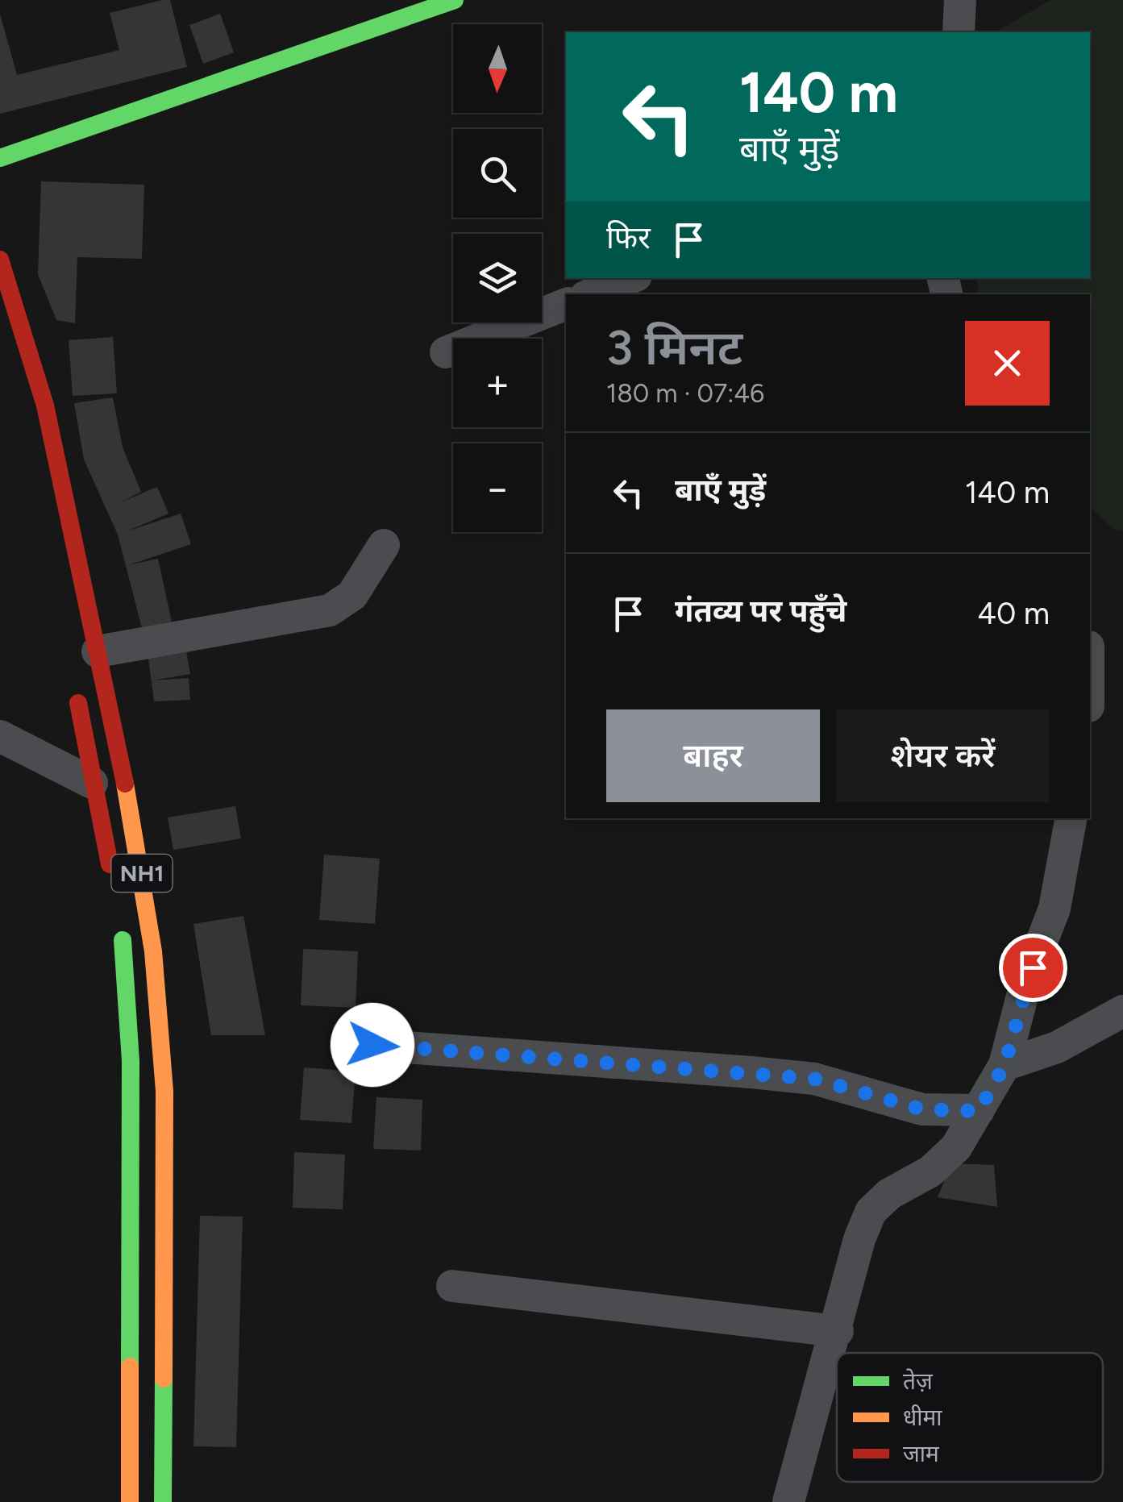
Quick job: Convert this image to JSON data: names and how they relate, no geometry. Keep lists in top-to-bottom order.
{
  "streets": {
    "main road": ["NH1"]
  },
  "legend": ["तेज़", "धीमा", "जाम"],
  "north": "bottom",
  "page": {
    "map_buttons": ["+", "−"],
    "turn": ["140 m", "बाएँ मुड़ें"],
    "then": "फिर",
    "heading": ["3 मिनट", "180 m · 07:46"],
    "list": [
      {
        "name": "बाएँ मुड़ें",
        "value": "140 m"
      },
      {
        "name": "गंतव्य पर पहुँचे",
        "value": "40 m"
      }
    ],
    "buttons": ["बाहर", "शेयर करें"]
  }
}
